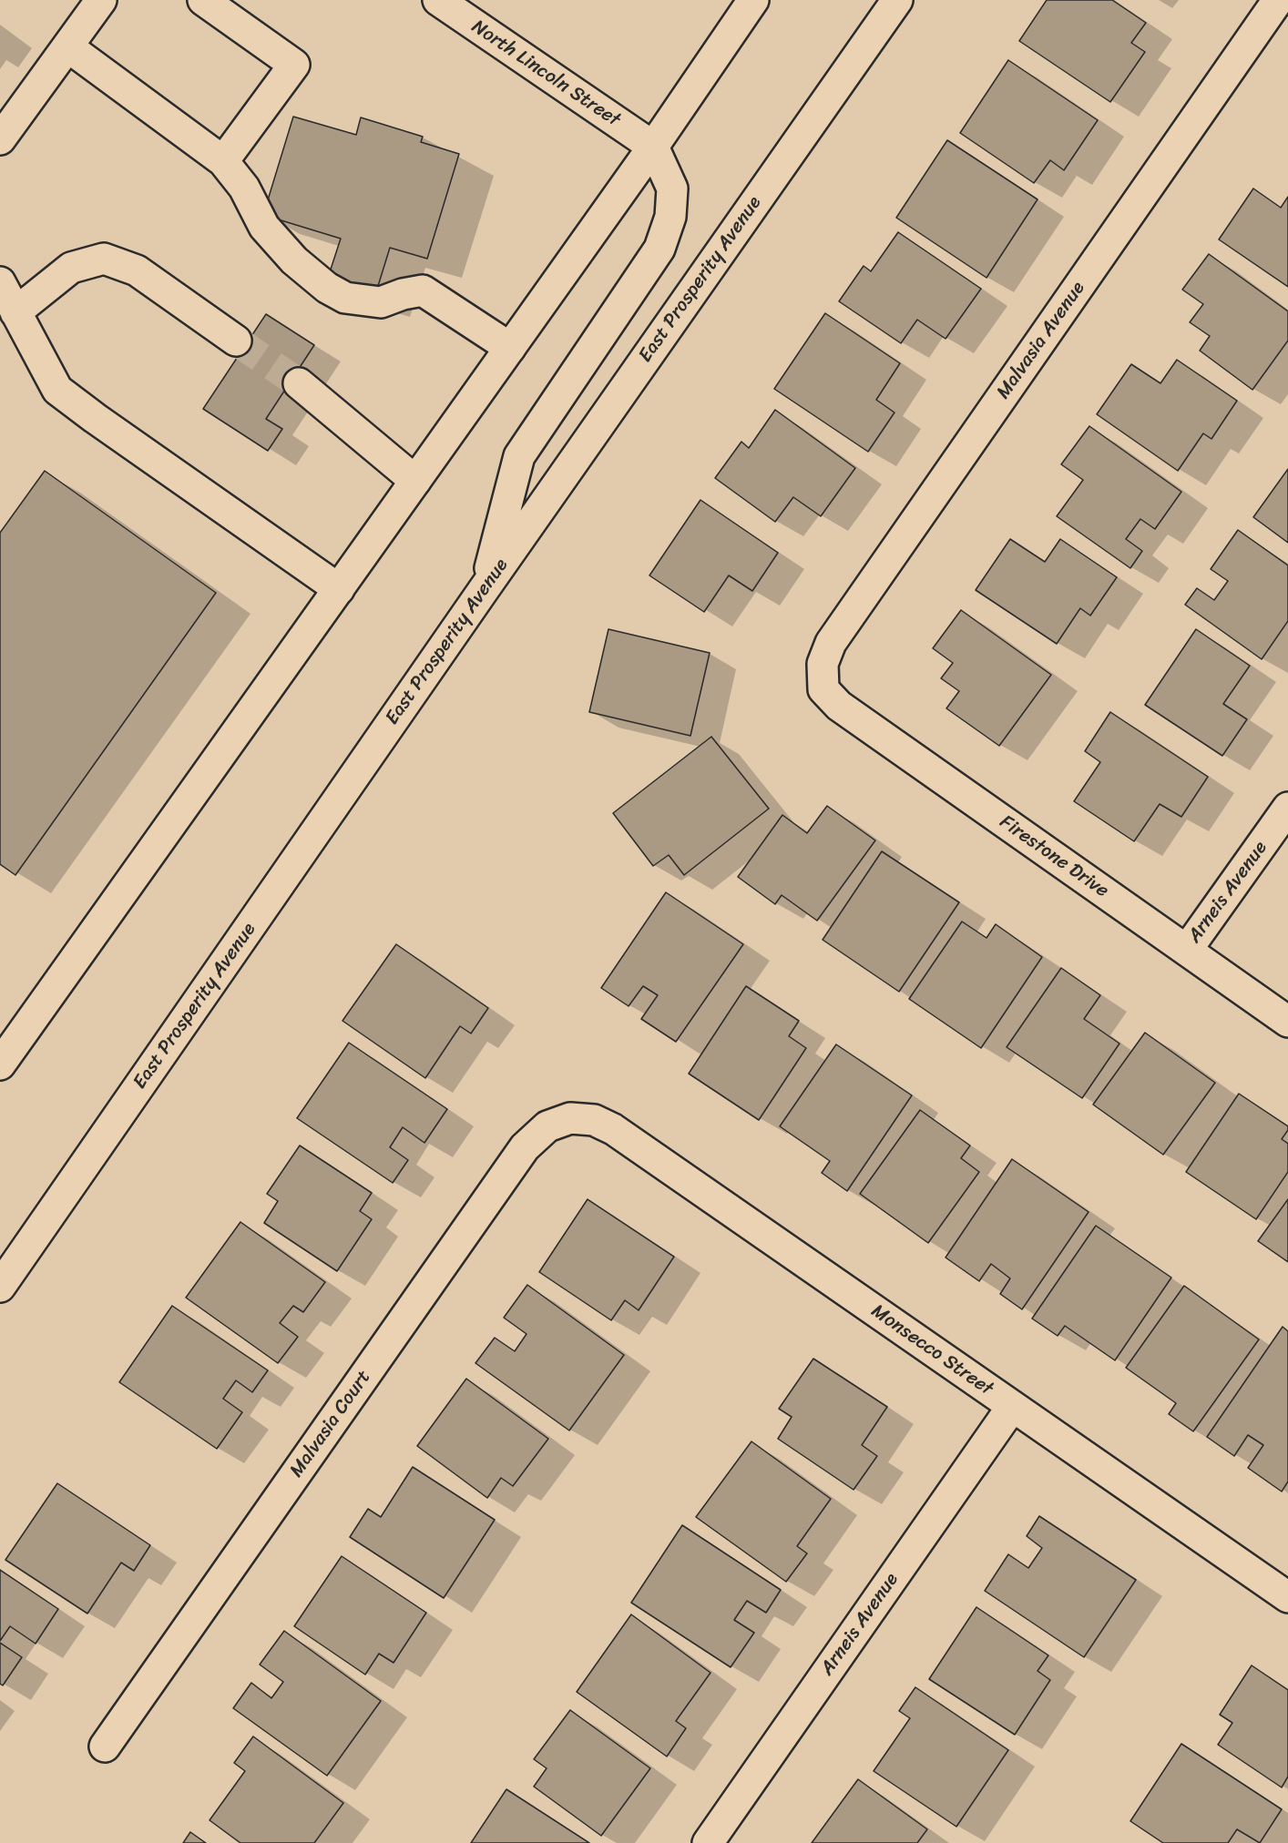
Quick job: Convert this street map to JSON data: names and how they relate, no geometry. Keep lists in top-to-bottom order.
{
  "streets": {
    "street": [
      "North Lincoln Street",
      "East Prosperity Avenue",
      "Malvasia Avenue",
      "Firestone Drive",
      "Arneis Avenue",
      "Monsecco Street",
      "Malvasia Court"
    ]
  },
  "crossings": [
    ["Malvasia Avenue", "Firestone Drive"],
    ["Firestone Drive", "Arneis Avenue"],
    ["Arneis Avenue", "Monsecco Street"],
    ["Monsecco Street", "Malvasia Court"]
  ]
}
